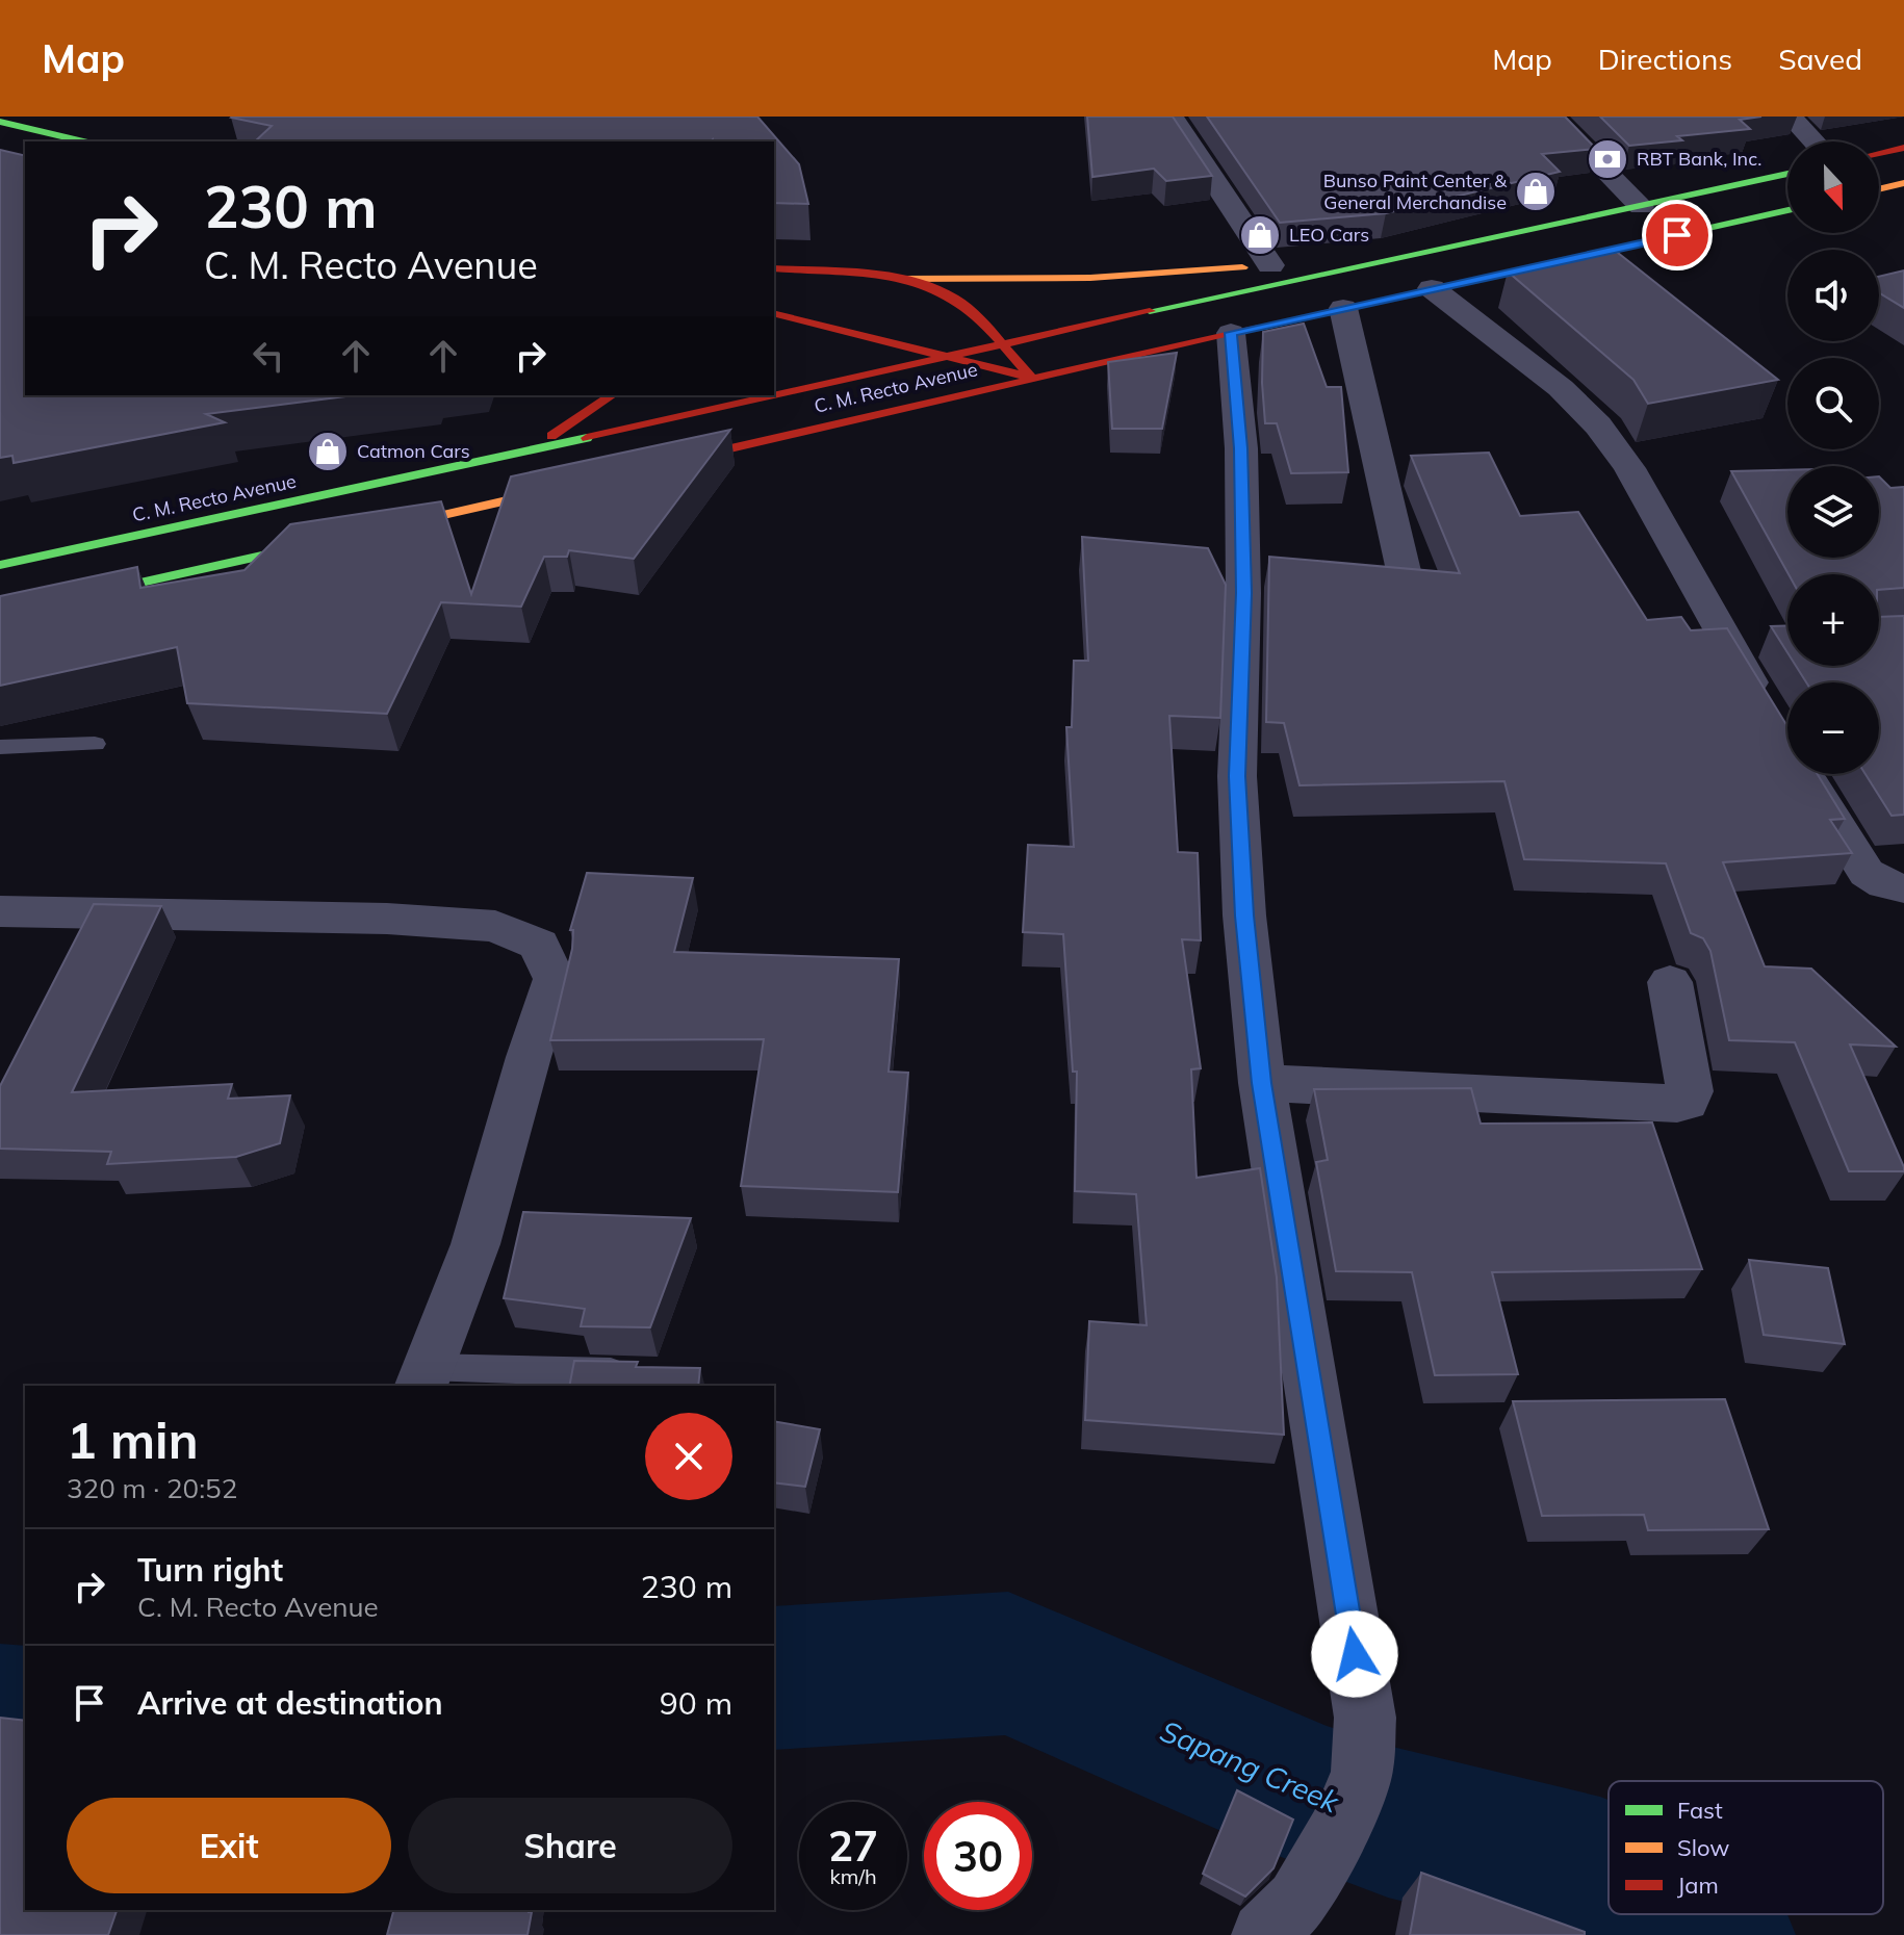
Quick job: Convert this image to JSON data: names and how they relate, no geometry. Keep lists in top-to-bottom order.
{
  "streets": {
    "main road": ["C. M. Recto Avenue"]
  },
  "water": ["Sapang Creek"],
  "places": {
    "bank": ["RBT Bank, Inc."],
    "shop": ["Bunso Paint Center & General Merchandise", "LEO Cars", "Catmon Cars"]
  },
  "legend": ["Fast", "Slow", "Jam"],
  "north": "bottom",
  "page": {
    "header": "Map",
    "nav": ["Map", "Directions", "Saved"],
    "map_buttons": ["+", "−"],
    "turn": ["230 m", "C. M. Recto Avenue"],
    "heading": ["1 min", "320 m · 20:52"],
    "list": [
      {
        "name": "Turn right",
        "note": "C. M. Recto Avenue",
        "value": "230 m"
      },
      {
        "name": "Arrive at destination",
        "value": "90 m"
      }
    ],
    "buttons": ["Exit", "Share"],
    "speed": "27 km/h",
    "limit": "30"
  }
}
